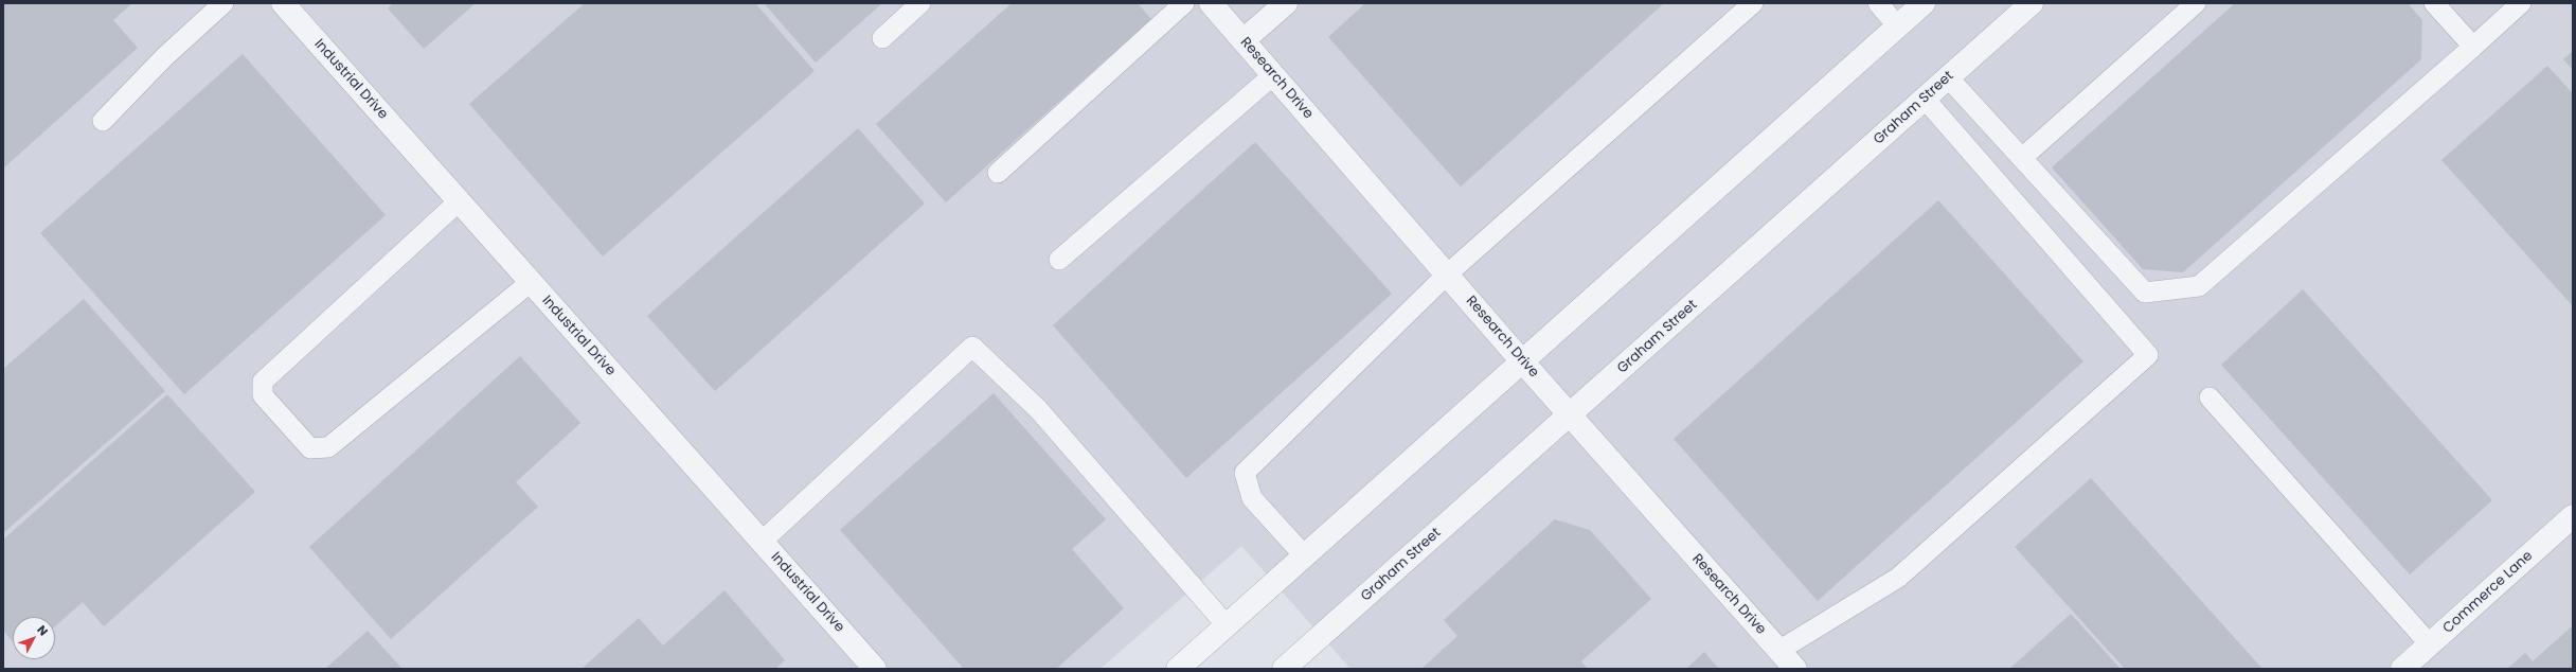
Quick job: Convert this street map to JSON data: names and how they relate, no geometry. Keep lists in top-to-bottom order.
{
  "streets": {
    "street": [
      "Research Drive",
      "Industrial Drive",
      "Graham Street",
      "Commerce Lane"
    ]
  },
  "crossings": [
    ["Research Drive", "Graham Street"]
  ],
  "north": "top right"
}
